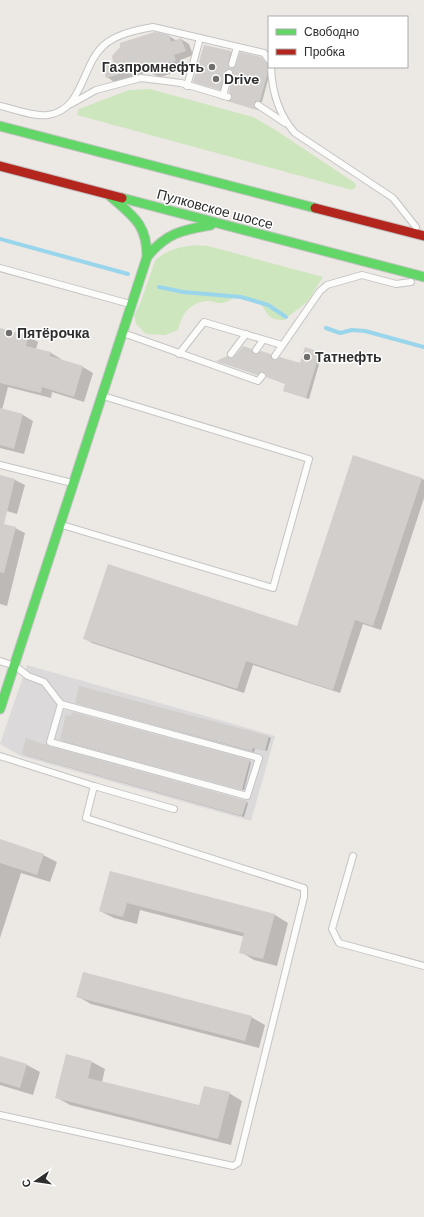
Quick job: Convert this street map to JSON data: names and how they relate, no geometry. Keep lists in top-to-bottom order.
{
  "streets": {
    "main road": ["Пулковское шоссе"]
  },
  "places": [
    "Газпромнефть",
    "Drive",
    "Пятёрочка",
    "Татнефть"
  ],
  "legend": ["Свободно", "Пробка"],
  "north": "left"
}
